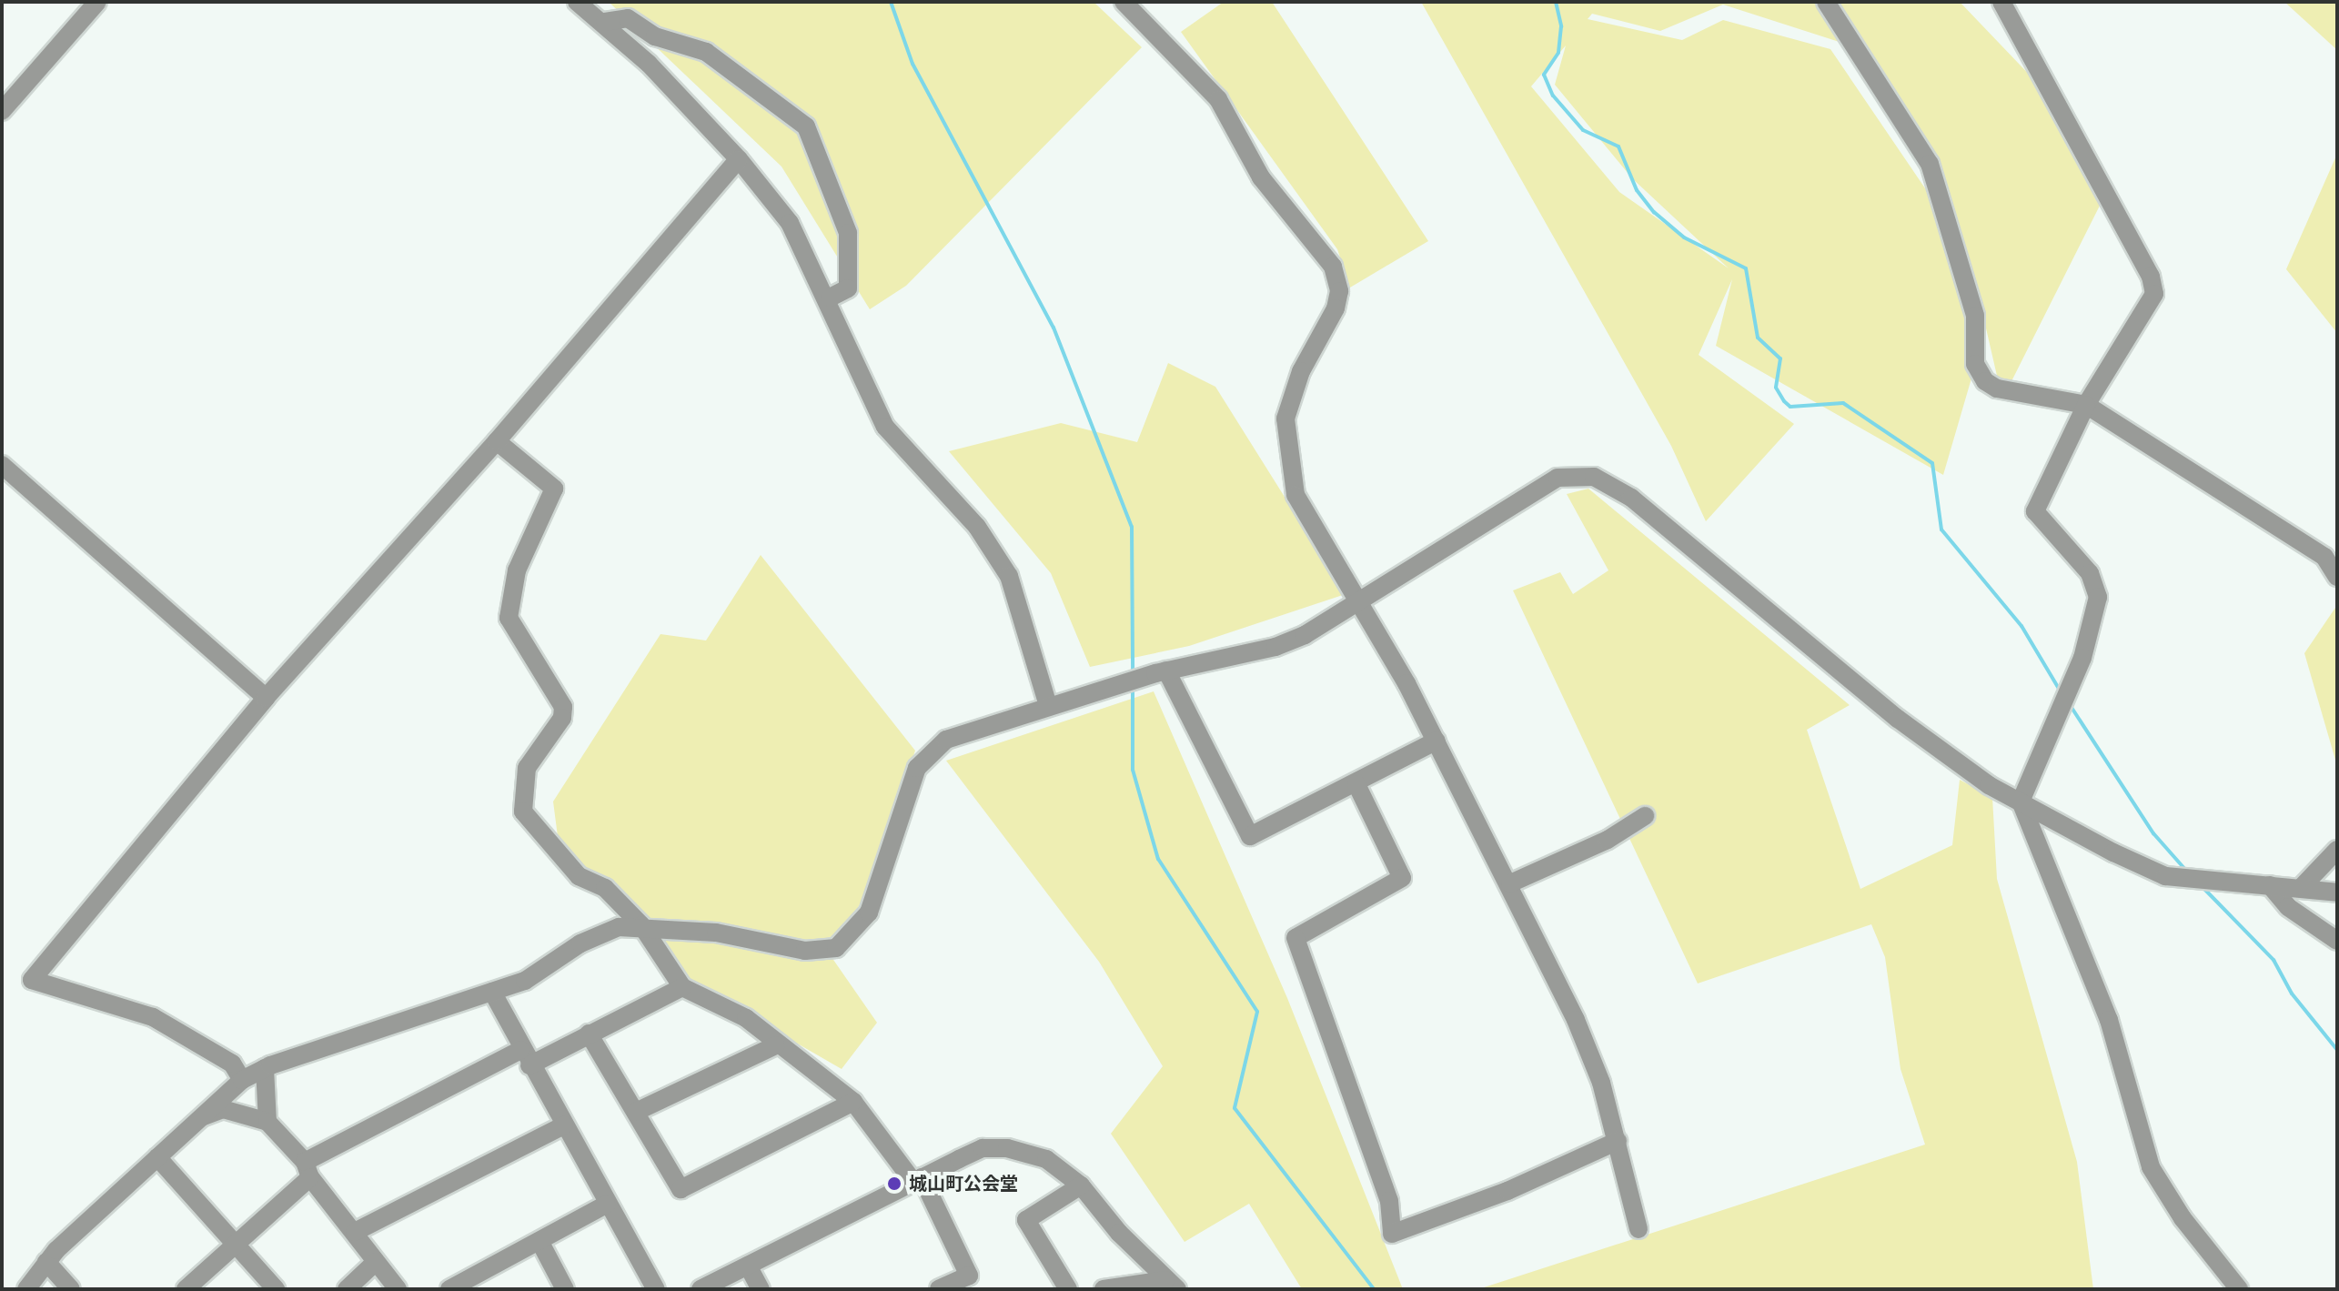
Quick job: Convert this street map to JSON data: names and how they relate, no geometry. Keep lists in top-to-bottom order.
{
  "places": ["城山町公会堂"]
}
